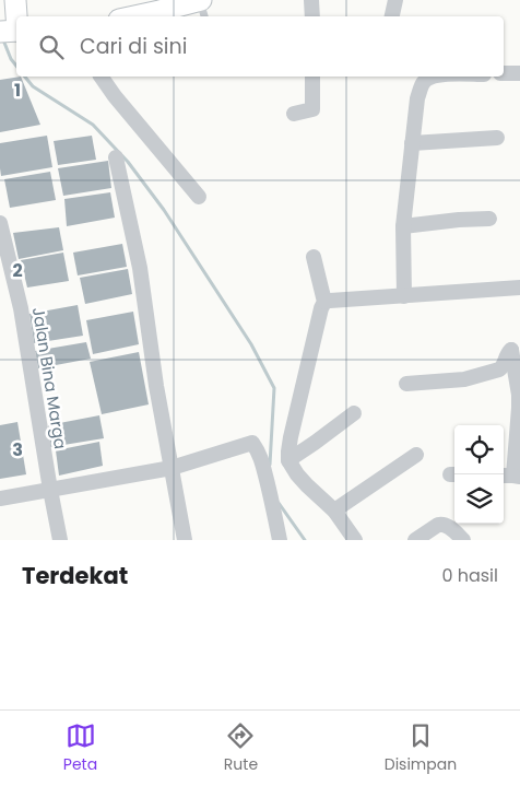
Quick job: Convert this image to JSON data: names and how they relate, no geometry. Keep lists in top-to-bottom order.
{
  "streets": {
    "street": ["Jalan Bina Marga"]
  },
  "page": {
    "search": "Cari di sini",
    "heading": ["Terdekat", "0 hasil"],
    "nav": ["Peta", "Rute", "Disimpan"]
  },
  "grid": {
    "rows": ["1", "2", "3"]
  }
}
